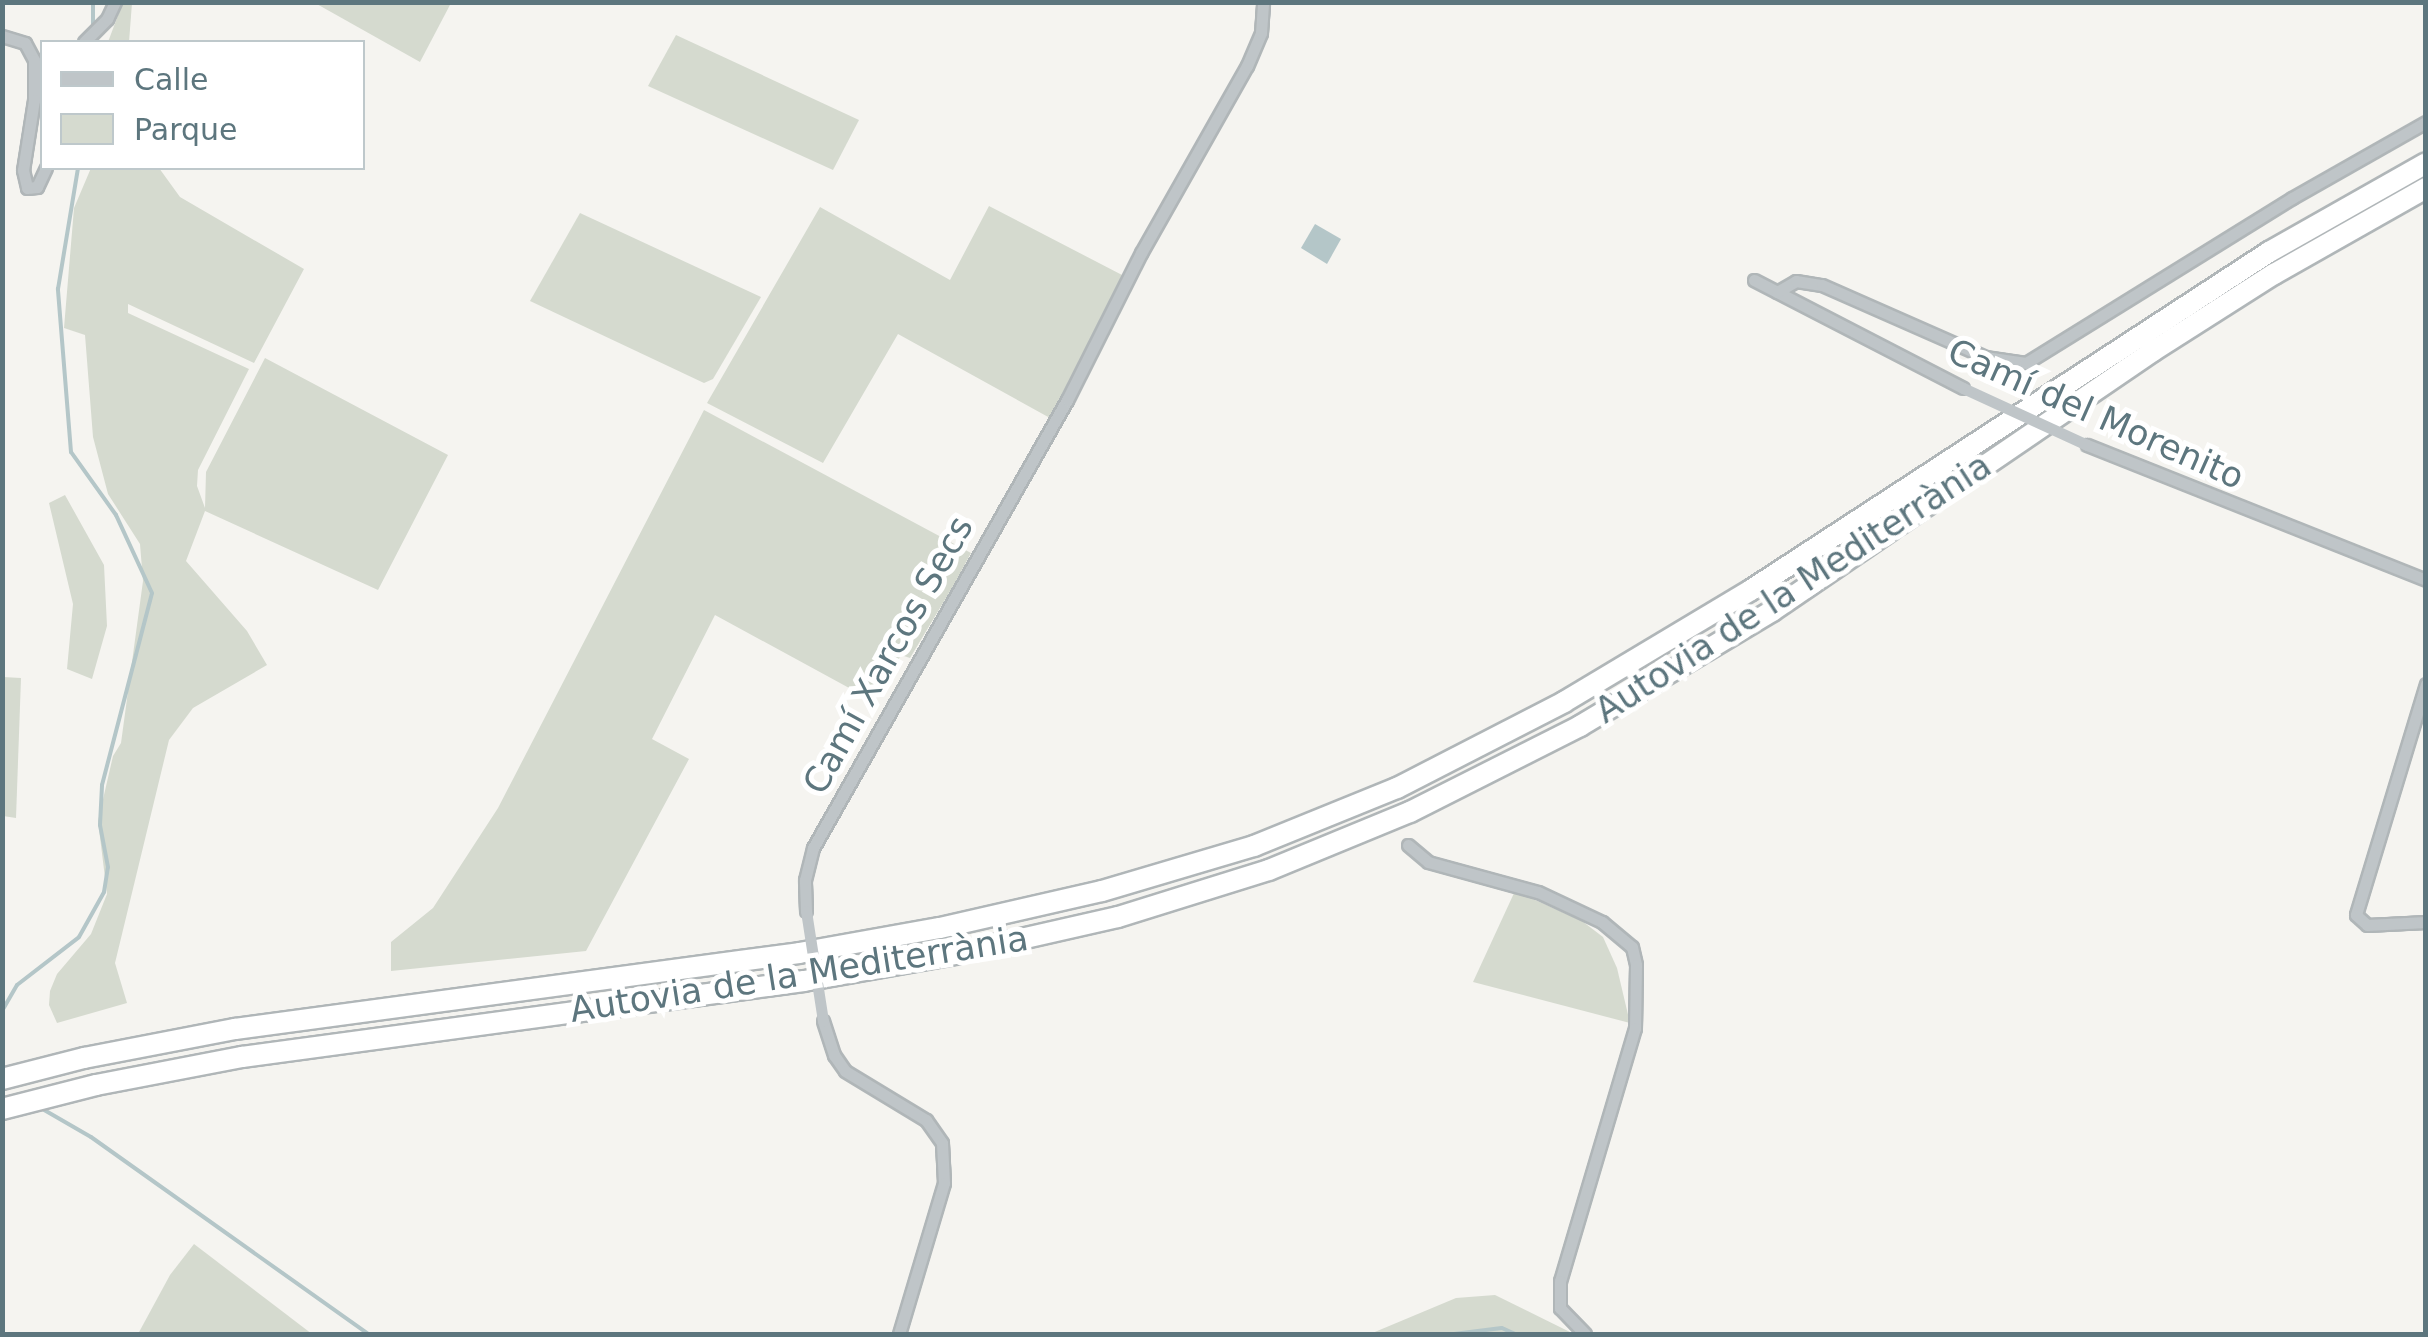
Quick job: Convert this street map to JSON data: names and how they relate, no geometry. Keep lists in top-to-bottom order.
{
  "streets": {
    "highway": ["Autovia de la Mediterrània"],
    "street": ["Camí del Morenito", "Camí Xarcos Secs"]
  },
  "legend": ["Calle", "Parque"]
}
